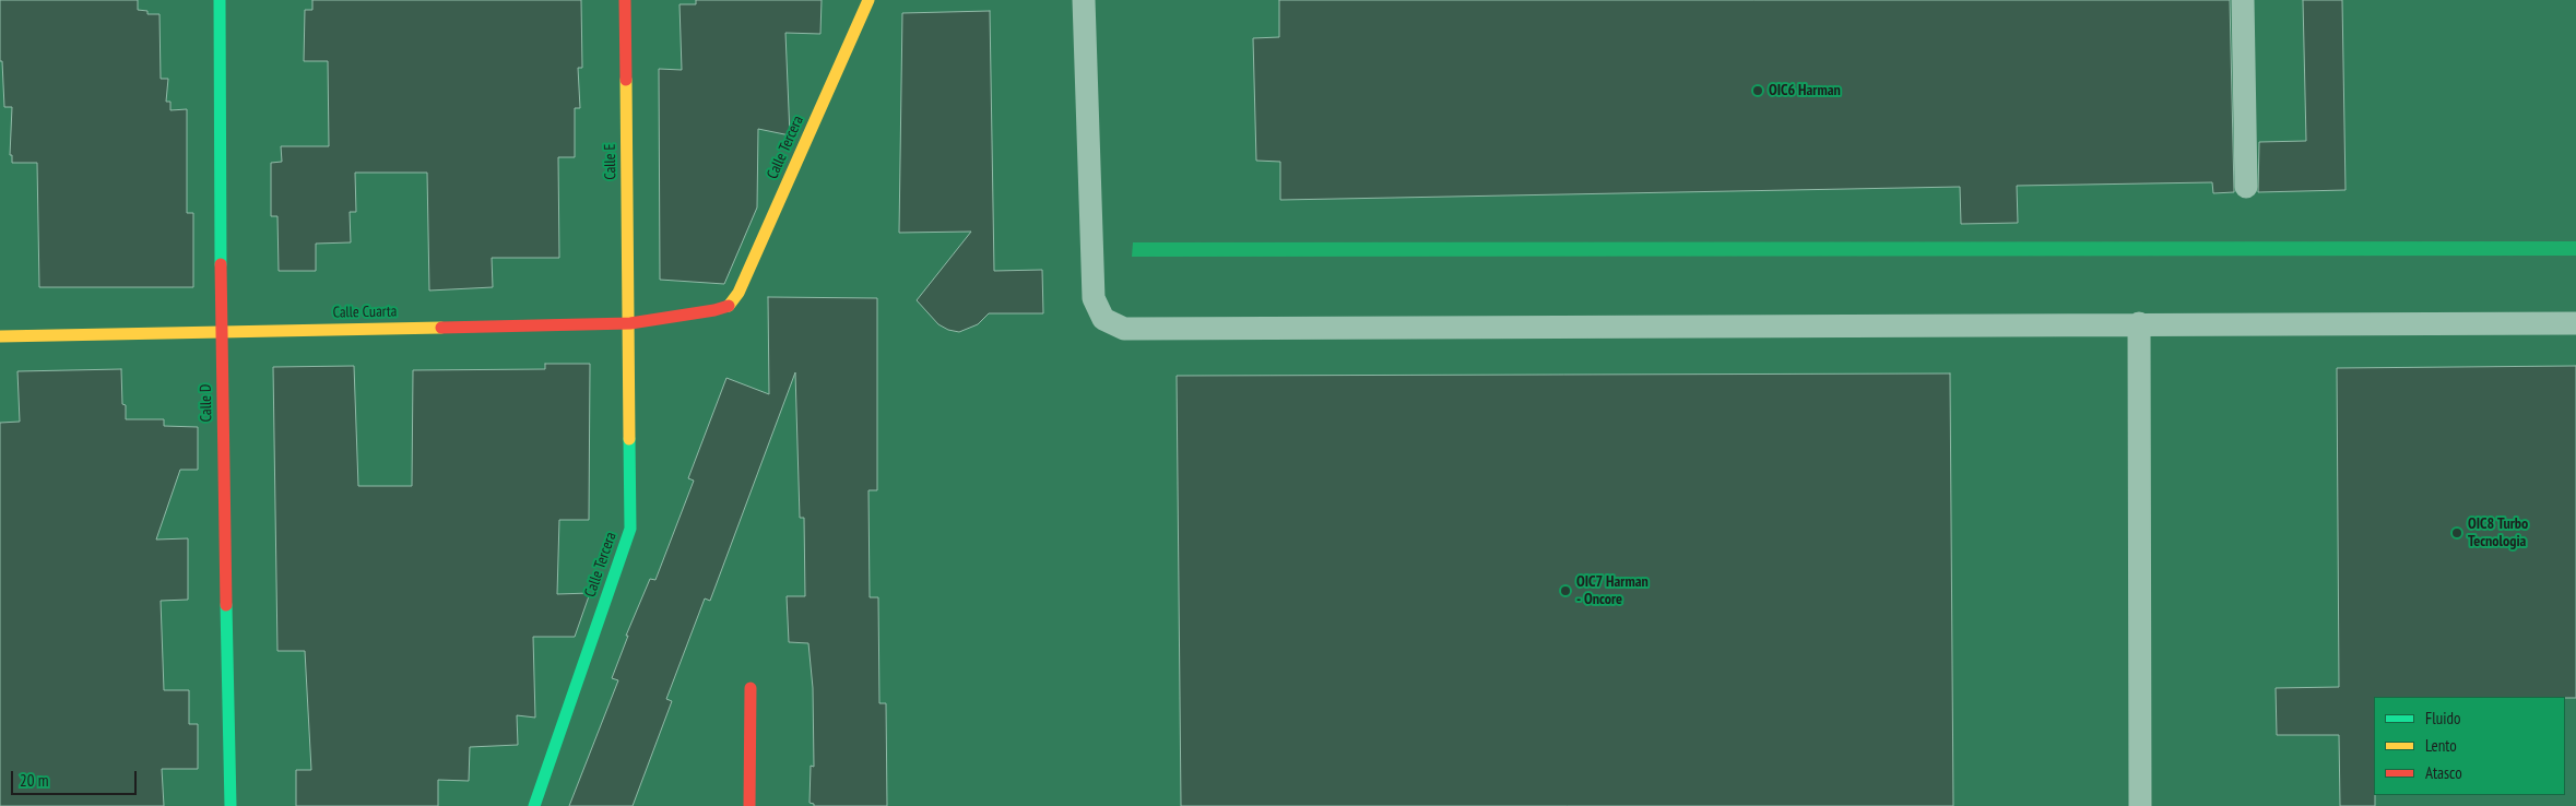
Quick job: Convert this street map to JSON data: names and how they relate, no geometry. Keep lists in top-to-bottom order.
{
  "streets": {
    "street": [
      "Calle Tercera",
      "Calle E",
      "Calle Cuarta",
      "Calle D"
    ]
  },
  "crossings": [
    ["Calle Tercera", "Calle E"],
    ["Calle Tercera", "Calle Cuarta"],
    ["Calle E", "Calle Cuarta"],
    ["Calle Cuarta", "Calle D"]
  ],
  "places": ["OIC6 Harman", "OIC8 Turbo Tecnologia", "OIC7 Harman - Oncore"],
  "legend": ["Fluido", "Lento", "Atasco"],
  "scale_bar": "20 m"
}
